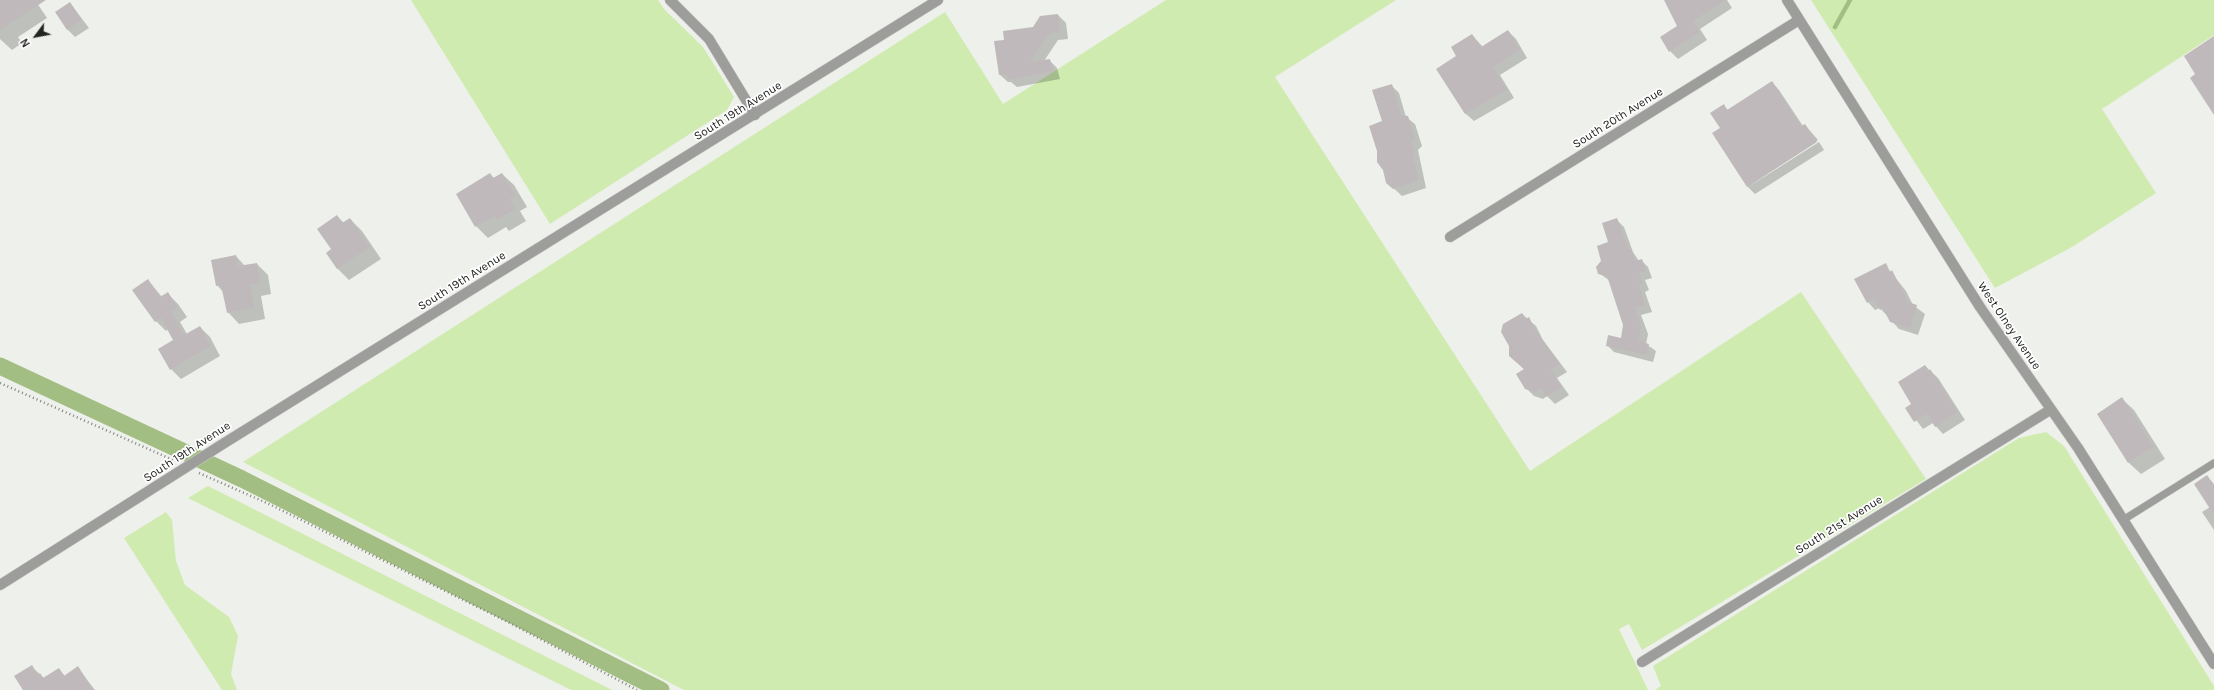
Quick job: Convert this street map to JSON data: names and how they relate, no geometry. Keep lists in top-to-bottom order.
{
  "streets": {
    "street": [
      "South 19th Avenue",
      "South 20th Avenue",
      "West Olney Avenue",
      "South 21st Avenue"
    ]
  },
  "crossings": [
    ["South 20th Avenue", "West Olney Avenue"],
    ["West Olney Avenue", "South 21st Avenue"]
  ],
  "north": "bottom left"
}
